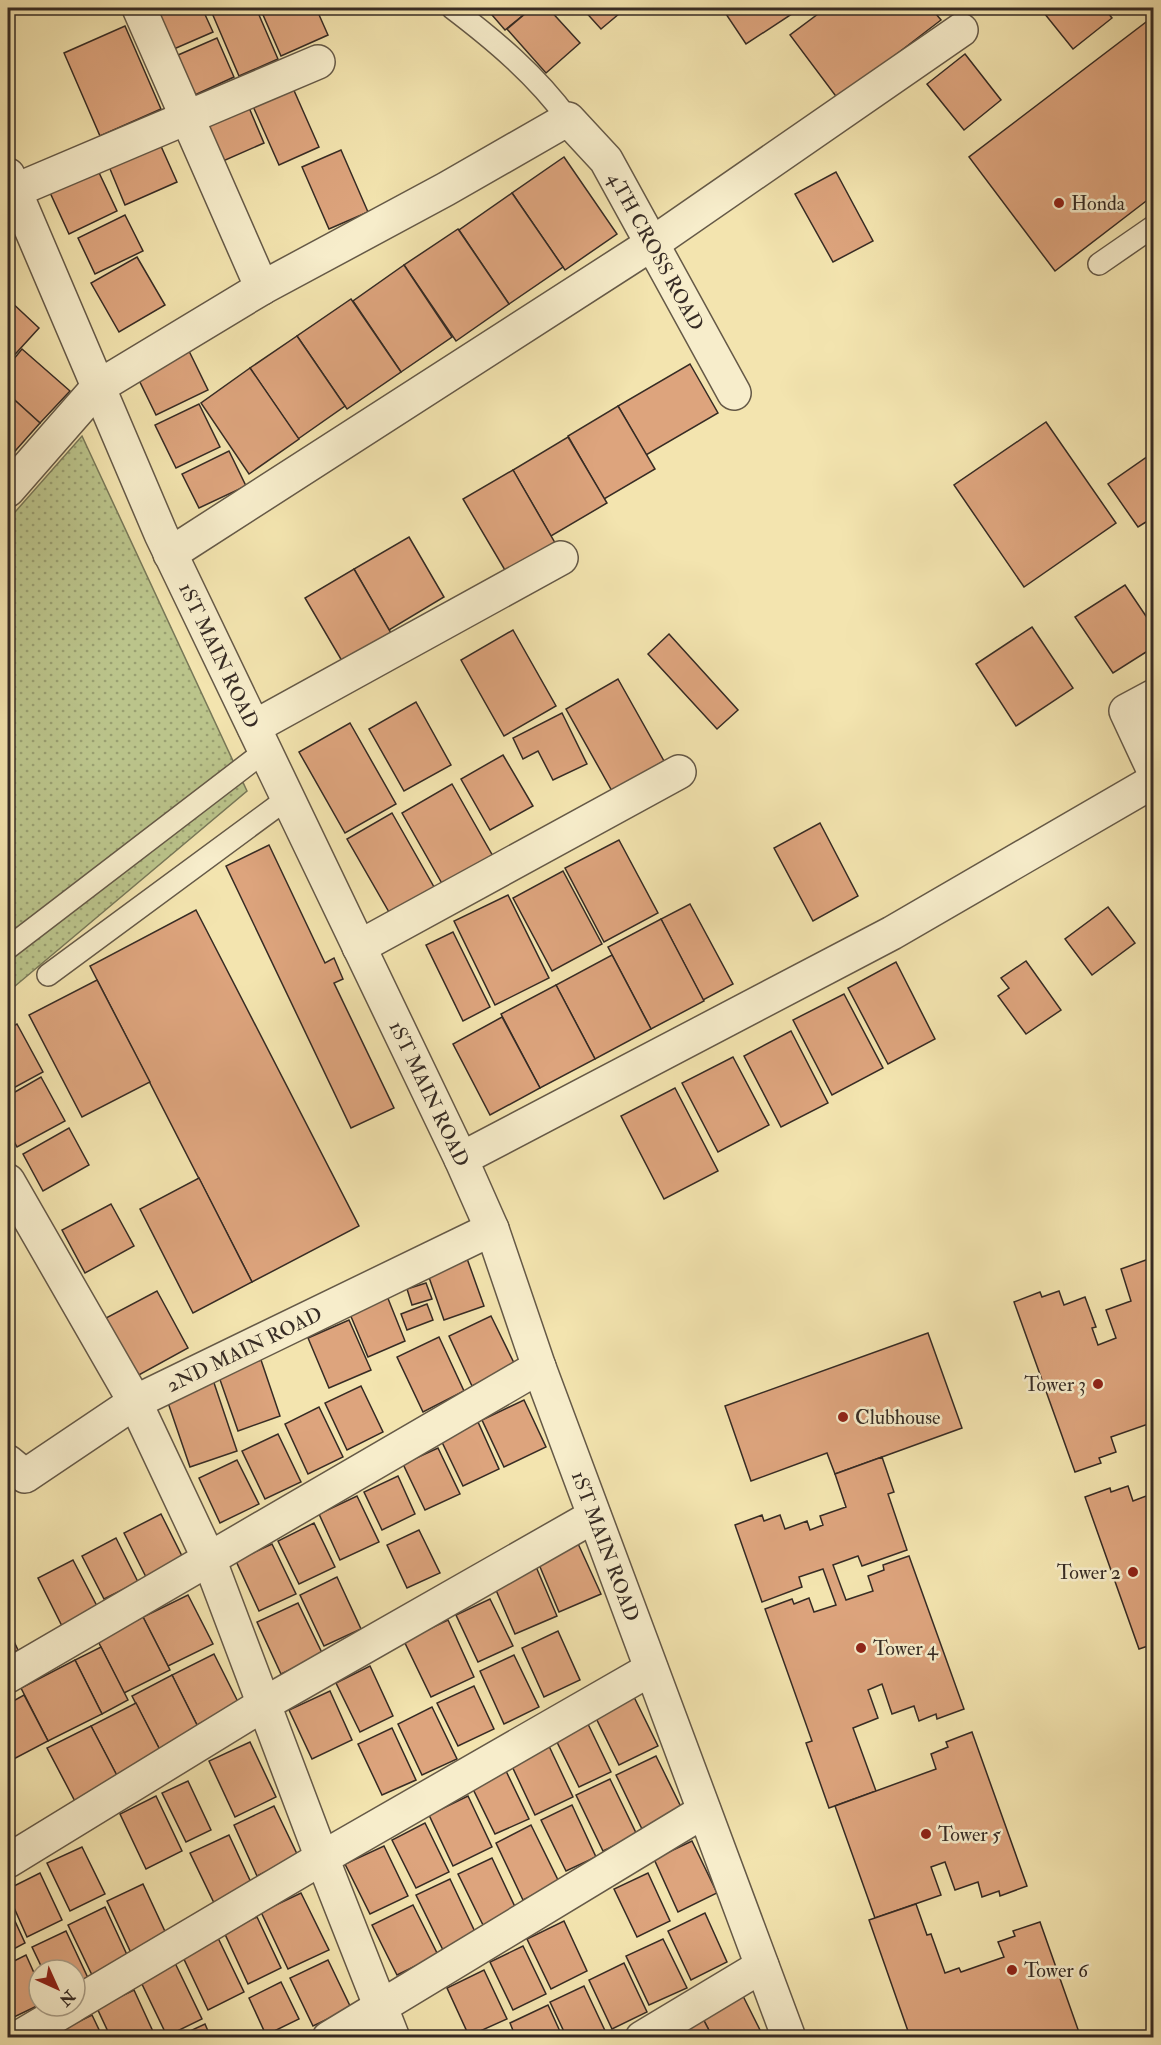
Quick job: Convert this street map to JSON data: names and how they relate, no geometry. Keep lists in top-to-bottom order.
{
  "streets": {
    "street": ["4TH CROSS ROAD", "1ST MAIN ROAD", "2ND MAIN ROAD"]
  },
  "crossings": [
    ["1ST MAIN ROAD", "2ND MAIN ROAD"]
  ],
  "places": [
    "Honda",
    "Tower 3",
    "Clubhouse",
    "Tower 2",
    "Tower 4",
    "Tower 5",
    "Tower 6"
  ],
  "north": "bottom right"
}
